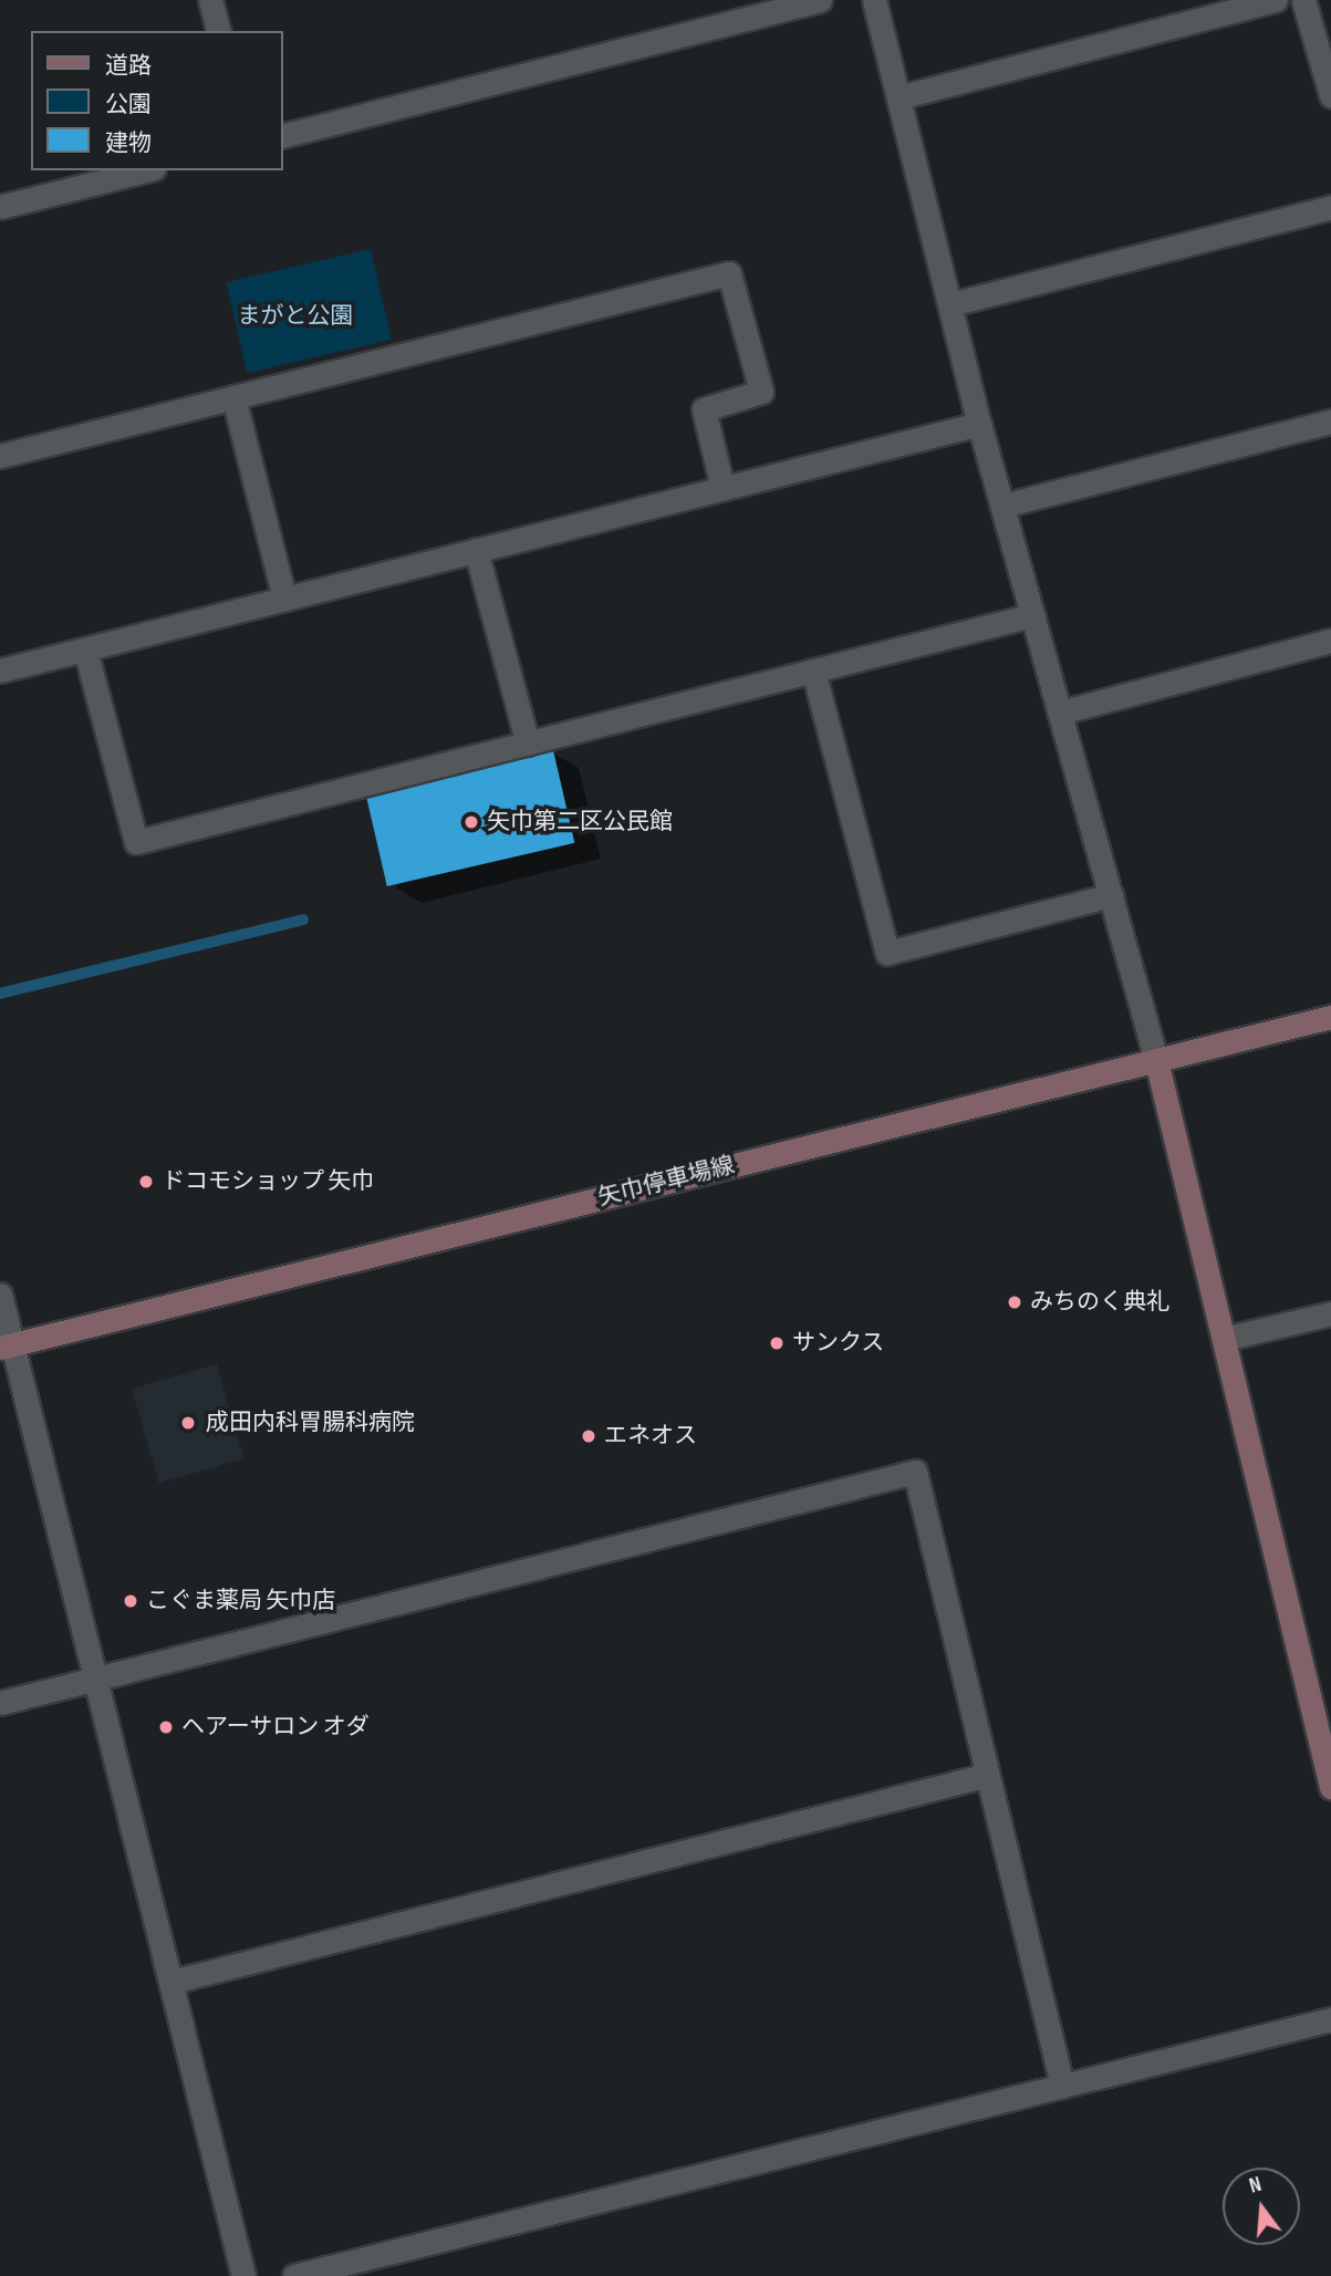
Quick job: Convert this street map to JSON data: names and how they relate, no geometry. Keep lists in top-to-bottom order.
{
  "streets": {
    "main road": ["矢巾停車場線"]
  },
  "parks": ["まがと公園"],
  "places": [
    "矢巾第二区公民館",
    "ドコモショップ 矢巾",
    "みちのく典礼",
    "サンクス",
    "成田内科胃腸科病院",
    "エネオス",
    "こぐま薬局 矢巾店",
    "ヘアーサロン オダ"
  ],
  "legend": ["道路", "公園", "建物"],
  "north": "top"
}
